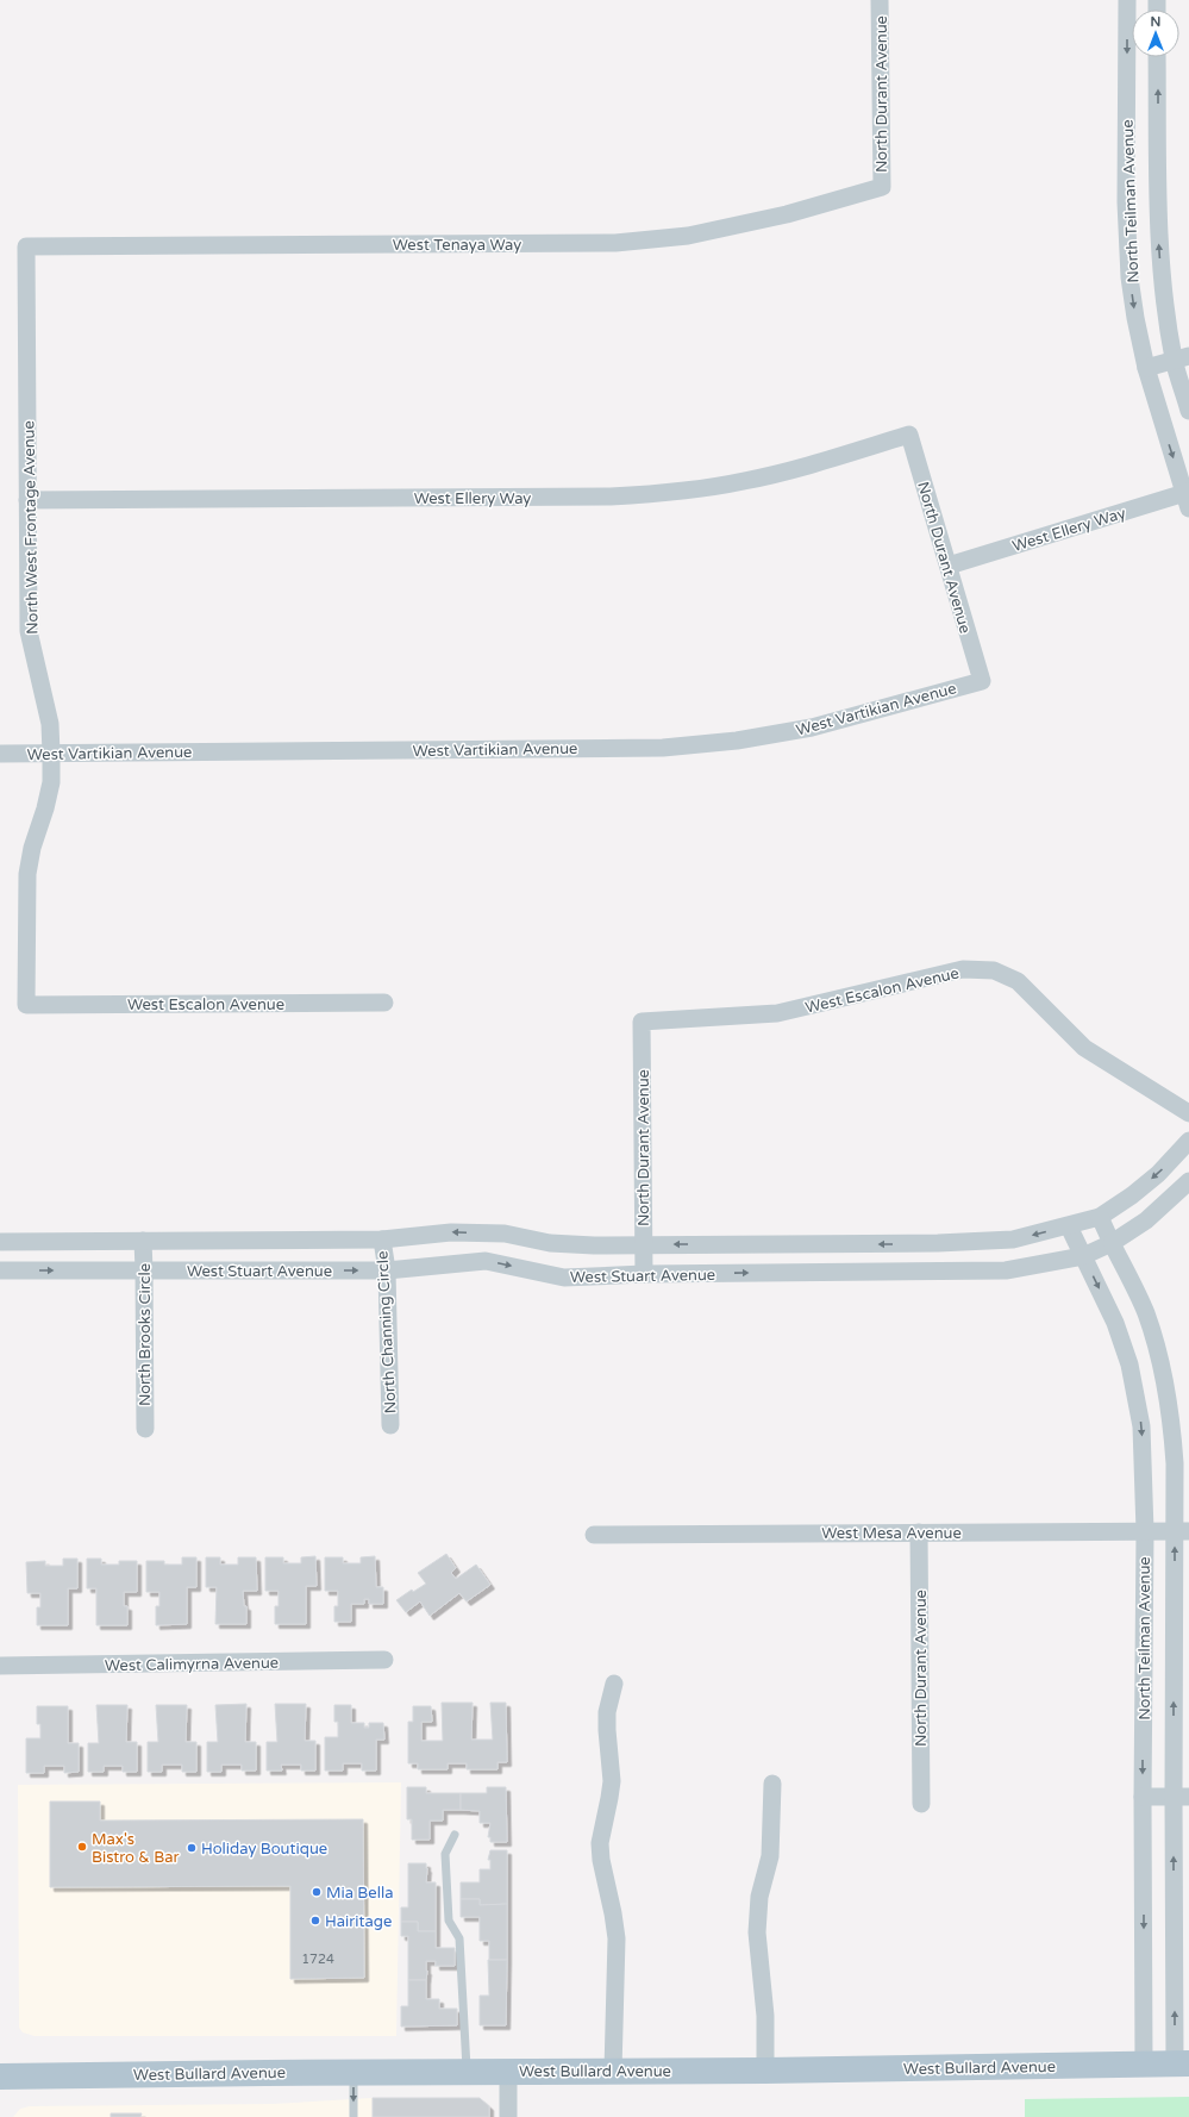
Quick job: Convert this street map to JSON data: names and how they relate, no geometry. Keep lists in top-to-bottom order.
{
  "streets": {
    "main road": ["West Bullard Avenue"],
    "street": [
      "North Durant Avenue",
      "North Teilman Avenue",
      "West Tenaya Way",
      "West Ellery Way",
      "North West Frontage Avenue",
      "West Vartikian Avenue",
      "West Escalon Avenue",
      "West Stuart Avenue",
      "North Channing Circle",
      "North Brooks Circle",
      "West Mesa Avenue",
      "West Calimyrna Avenue"
    ]
  },
  "crossings": [
    ["North Durant Avenue", "West Tenaya Way"],
    ["North Durant Avenue", "West Ellery Way"],
    ["North Durant Avenue", "West Vartikian Avenue"],
    ["North Durant Avenue", "West Escalon Avenue"],
    ["North Durant Avenue", "West Stuart Avenue"],
    ["North Durant Avenue", "West Mesa Avenue"],
    ["North Teilman Avenue", "West Ellery Way"],
    ["North Teilman Avenue", "West Stuart Avenue"],
    ["North Teilman Avenue", "West Mesa Avenue"],
    ["North Teilman Avenue", "West Bullard Avenue"],
    ["West Tenaya Way", "North West Frontage Avenue"],
    ["West Ellery Way", "North West Frontage Avenue"],
    ["North West Frontage Avenue", "West Vartikian Avenue"],
    ["North West Frontage Avenue", "West Escalon Avenue"],
    ["West Stuart Avenue", "North Channing Circle"],
    ["West Stuart Avenue", "North Brooks Circle"]
  ],
  "places": [
    "Max's Bistro & Bar",
    "Holiday Boutique",
    "Mia Bella",
    "Hairitage"
  ],
  "house_numbers": ["1724"],
  "north": "top"
}
